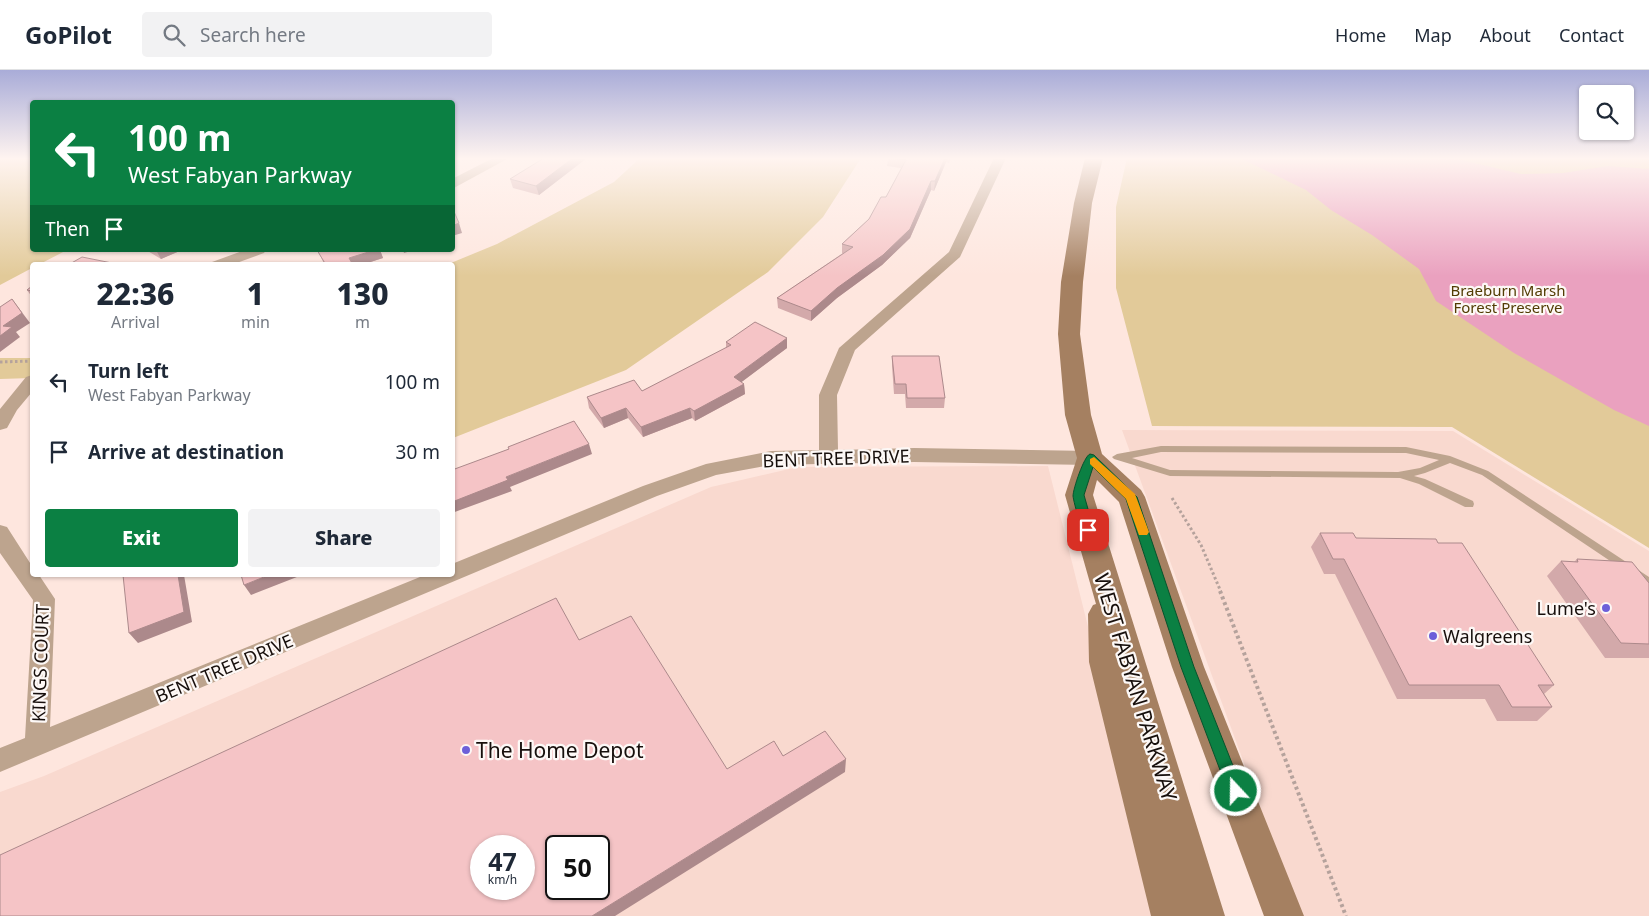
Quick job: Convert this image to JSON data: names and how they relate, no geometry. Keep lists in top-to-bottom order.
{
  "streets": {
    "main road": ["WEST FABYAN PARKWAY"],
    "street": ["BENT TREE DRIVE", "KINGS COURT"]
  },
  "crossings": [
    ["BENT TREE DRIVE", "KINGS COURT"],
    ["BENT TREE DRIVE", "WEST FABYAN PARKWAY"]
  ],
  "parks": ["Braeburn Marsh Forest Preserve"],
  "places": ["Lume's", "Walgreens", "The Home Depot"],
  "page": {
    "header": "GoPilot",
    "search": "Search here",
    "nav": [
      "Home",
      "Map",
      "About",
      "Contact"
    ],
    "turn": ["100 m", "West Fabyan Parkway"],
    "then": "Then",
    "eta": [
      "22:36",
      "Arrival",
      "1",
      "min",
      "130",
      "m"
    ],
    "list": [
      {
        "name": "Turn left",
        "note": "West Fabyan Parkway",
        "value": "100 m"
      },
      {
        "name": "Arrive at destination",
        "value": "30 m"
      }
    ],
    "buttons": ["Exit", "Share"],
    "speed": "47 km/h",
    "limit": "50"
  }
}
